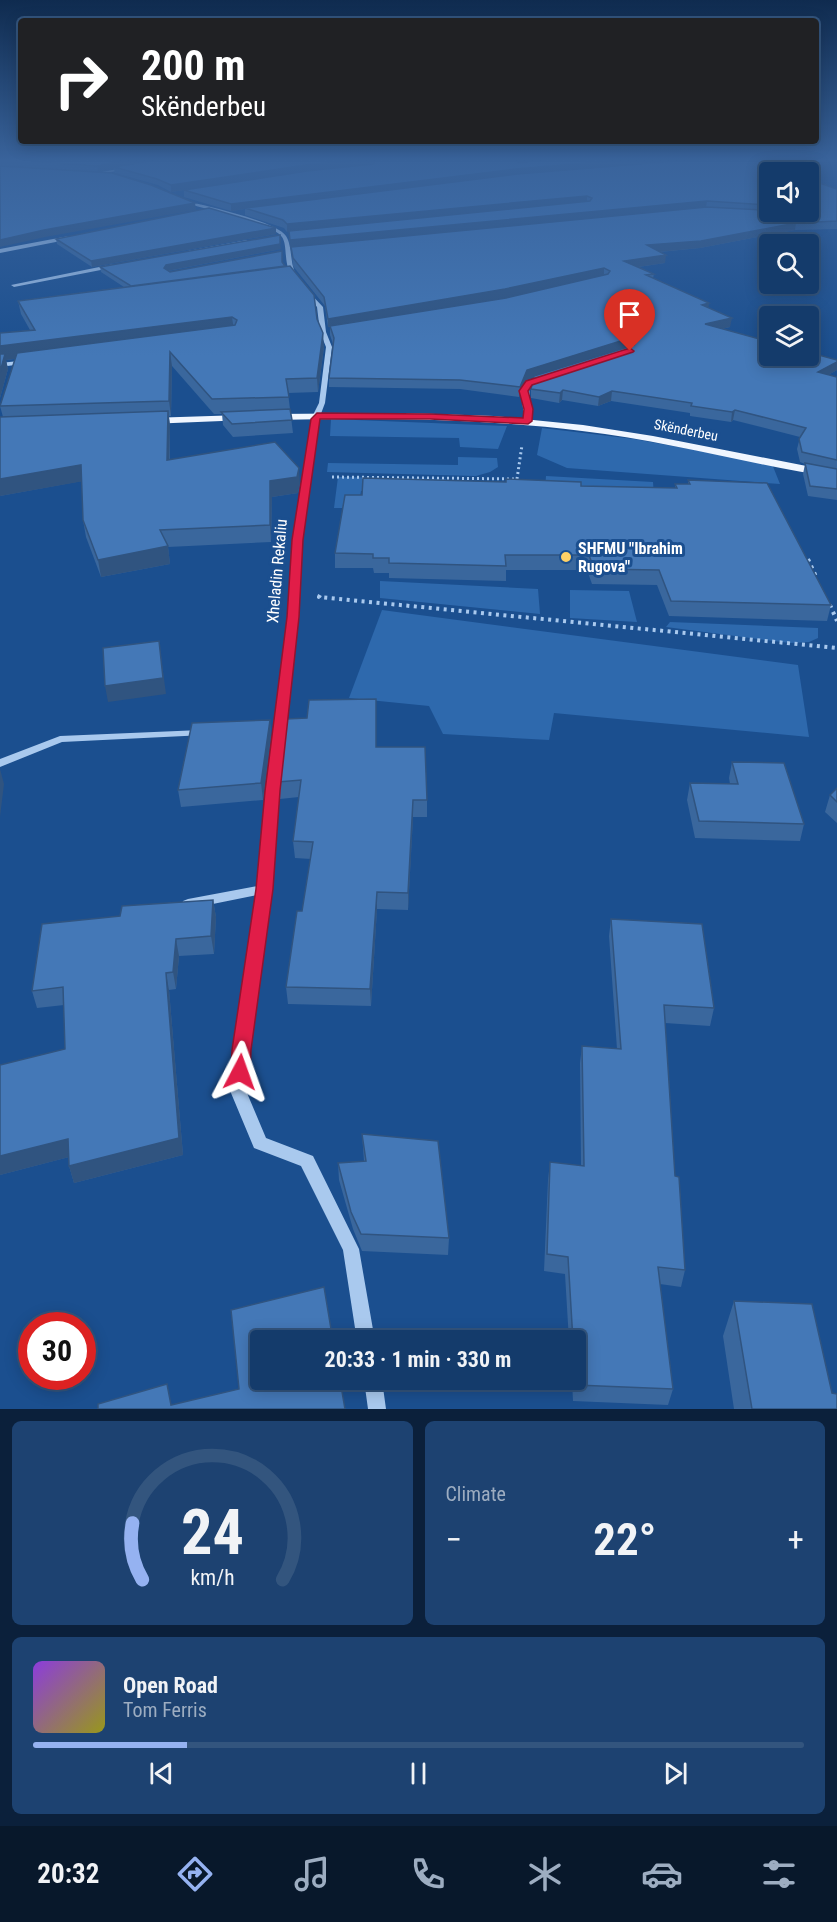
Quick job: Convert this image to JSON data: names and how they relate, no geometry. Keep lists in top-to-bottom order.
{
  "streets": {
    "main road": ["Skënderbeu"],
    "street": ["Xheladin Rekaliu"]
  },
  "crossings": [
    ["Skënderbeu", "Xheladin Rekaliu"]
  ],
  "places": ["SHFMU \"Ibrahim Rugova\""],
  "page": {
    "turn": ["200 m", "Skënderbeu"],
    "limit": "30",
    "trip": "20:33 · 1 min · 330 m",
    "tile": "Climate",
    "heat": ["−", "22°", "+"],
    "song": ["Open Road", "Tom Ferris"],
    "tabs": "20:32",
    "gauge": ["24", "km/h"]
  }
}
